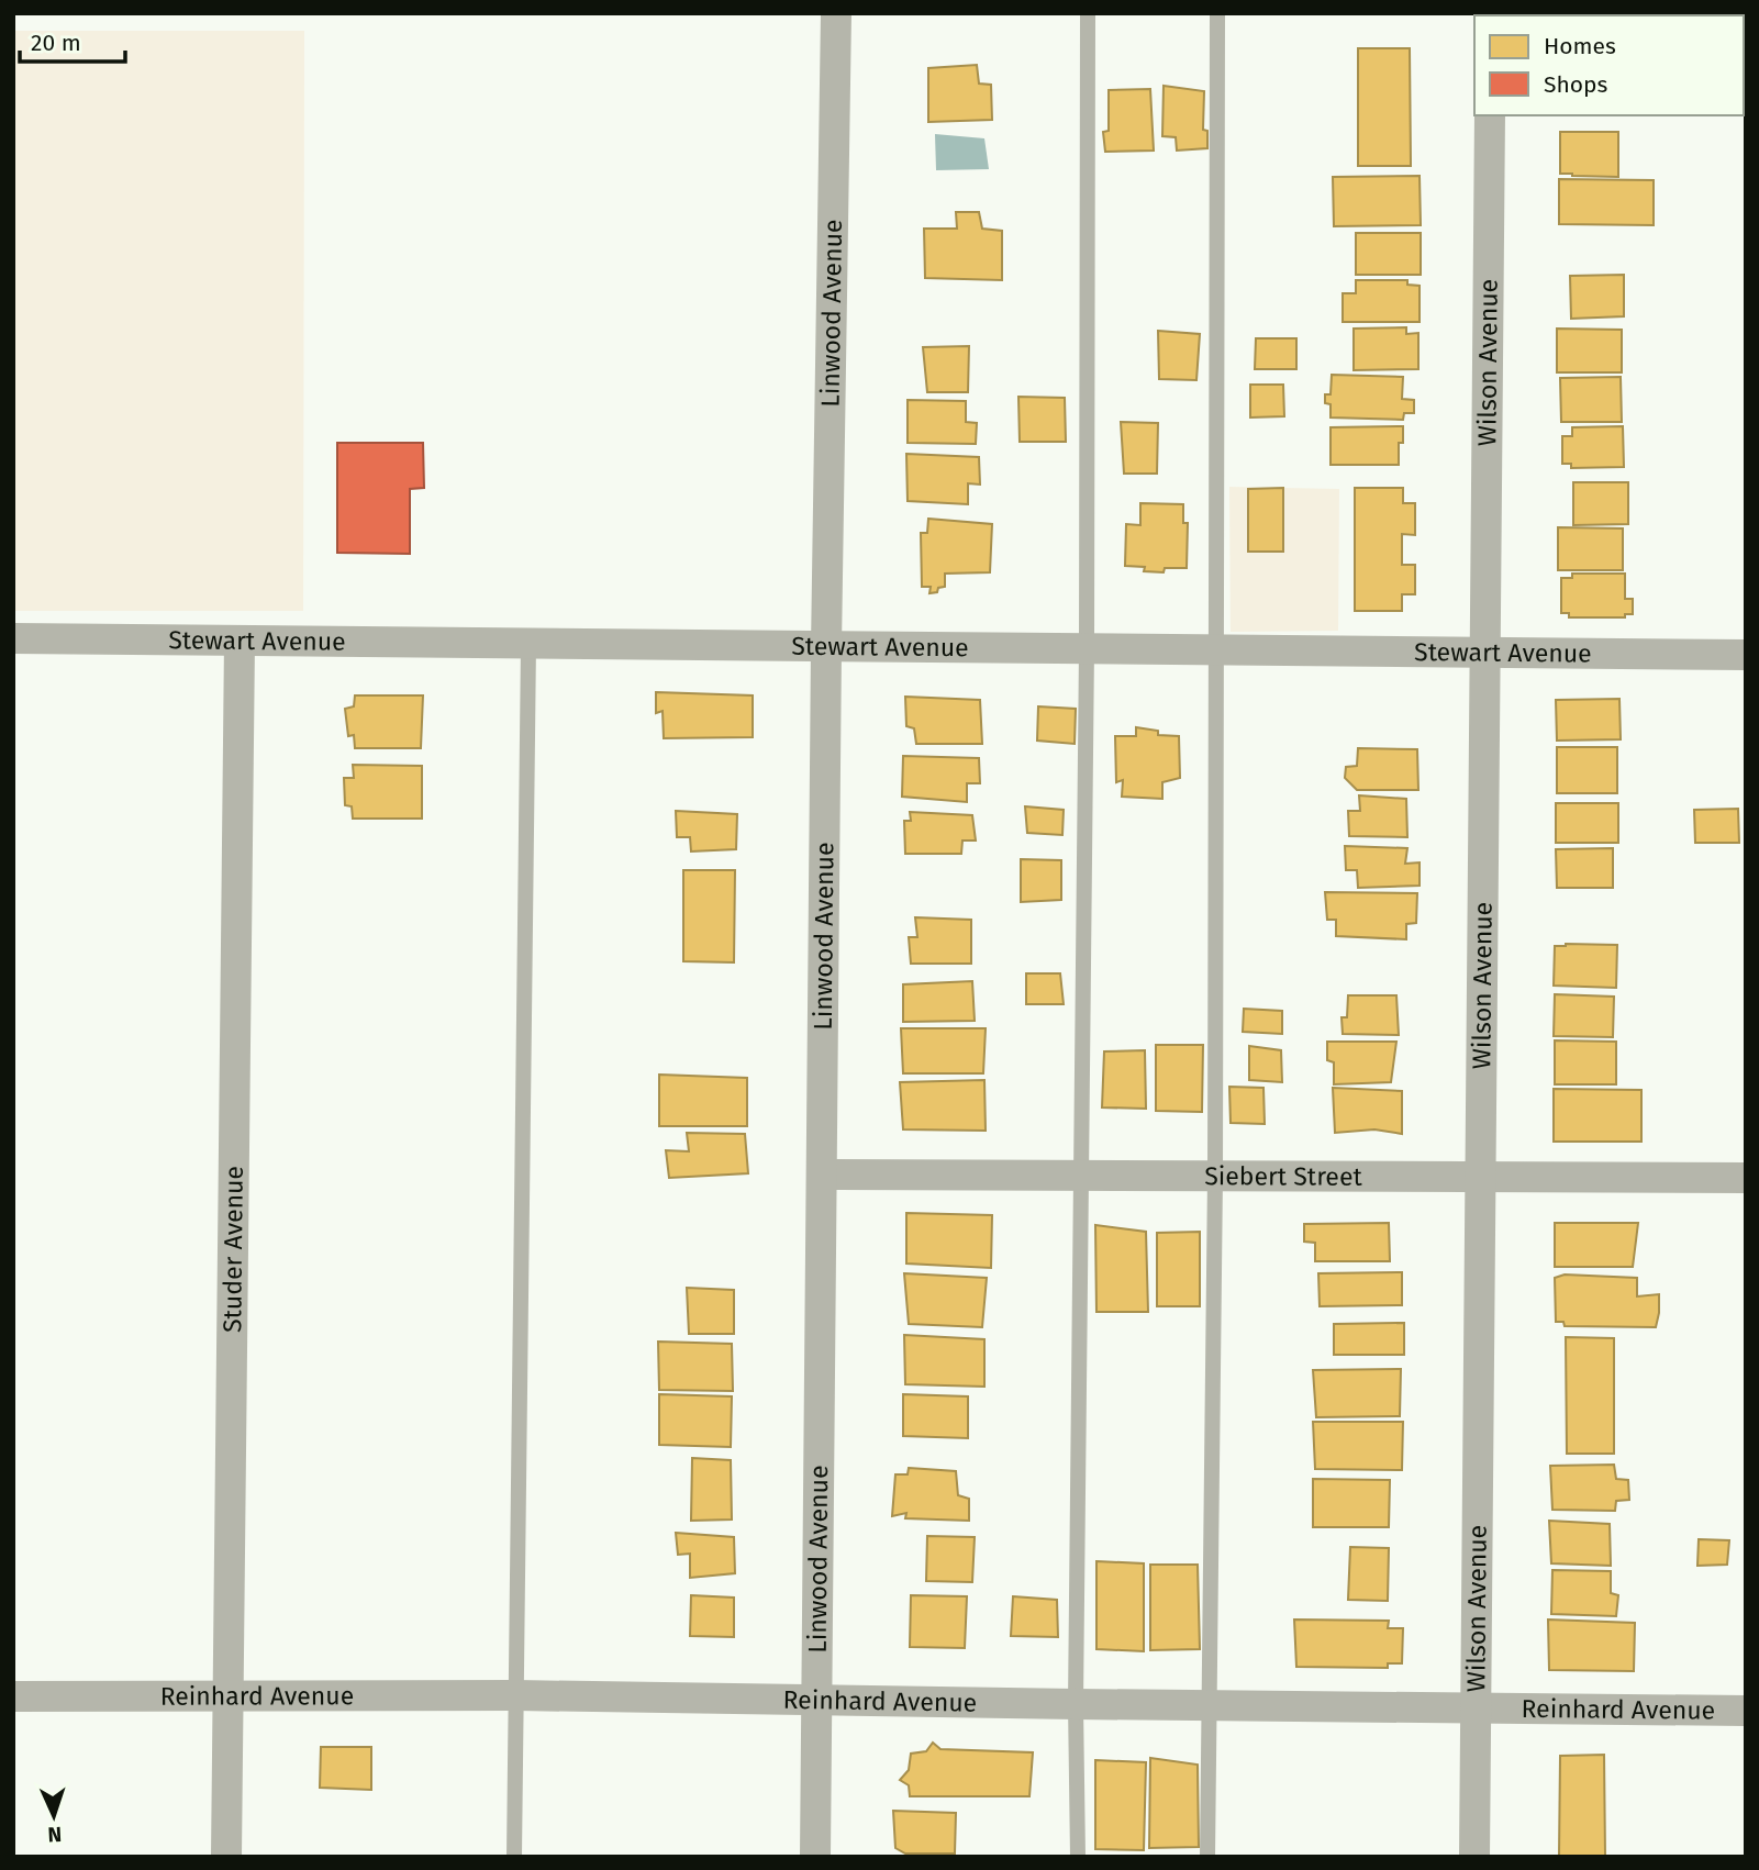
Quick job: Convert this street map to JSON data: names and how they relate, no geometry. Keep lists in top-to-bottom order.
{
  "streets": {
    "street": [
      "Linwood Avenue",
      "Wilson Avenue",
      "Stewart Avenue",
      "Siebert Street",
      "Studer Avenue",
      "Reinhard Avenue"
    ]
  },
  "crossings": [
    ["Linwood Avenue", "Stewart Avenue"],
    ["Linwood Avenue", "Siebert Street"],
    ["Linwood Avenue", "Reinhard Avenue"],
    ["Wilson Avenue", "Stewart Avenue"],
    ["Wilson Avenue", "Siebert Street"],
    ["Wilson Avenue", "Reinhard Avenue"],
    ["Stewart Avenue", "Studer Avenue"],
    ["Studer Avenue", "Reinhard Avenue"]
  ],
  "legend": ["Homes", "Shops"],
  "scale_bar": "20 m",
  "north": "bottom"
}
